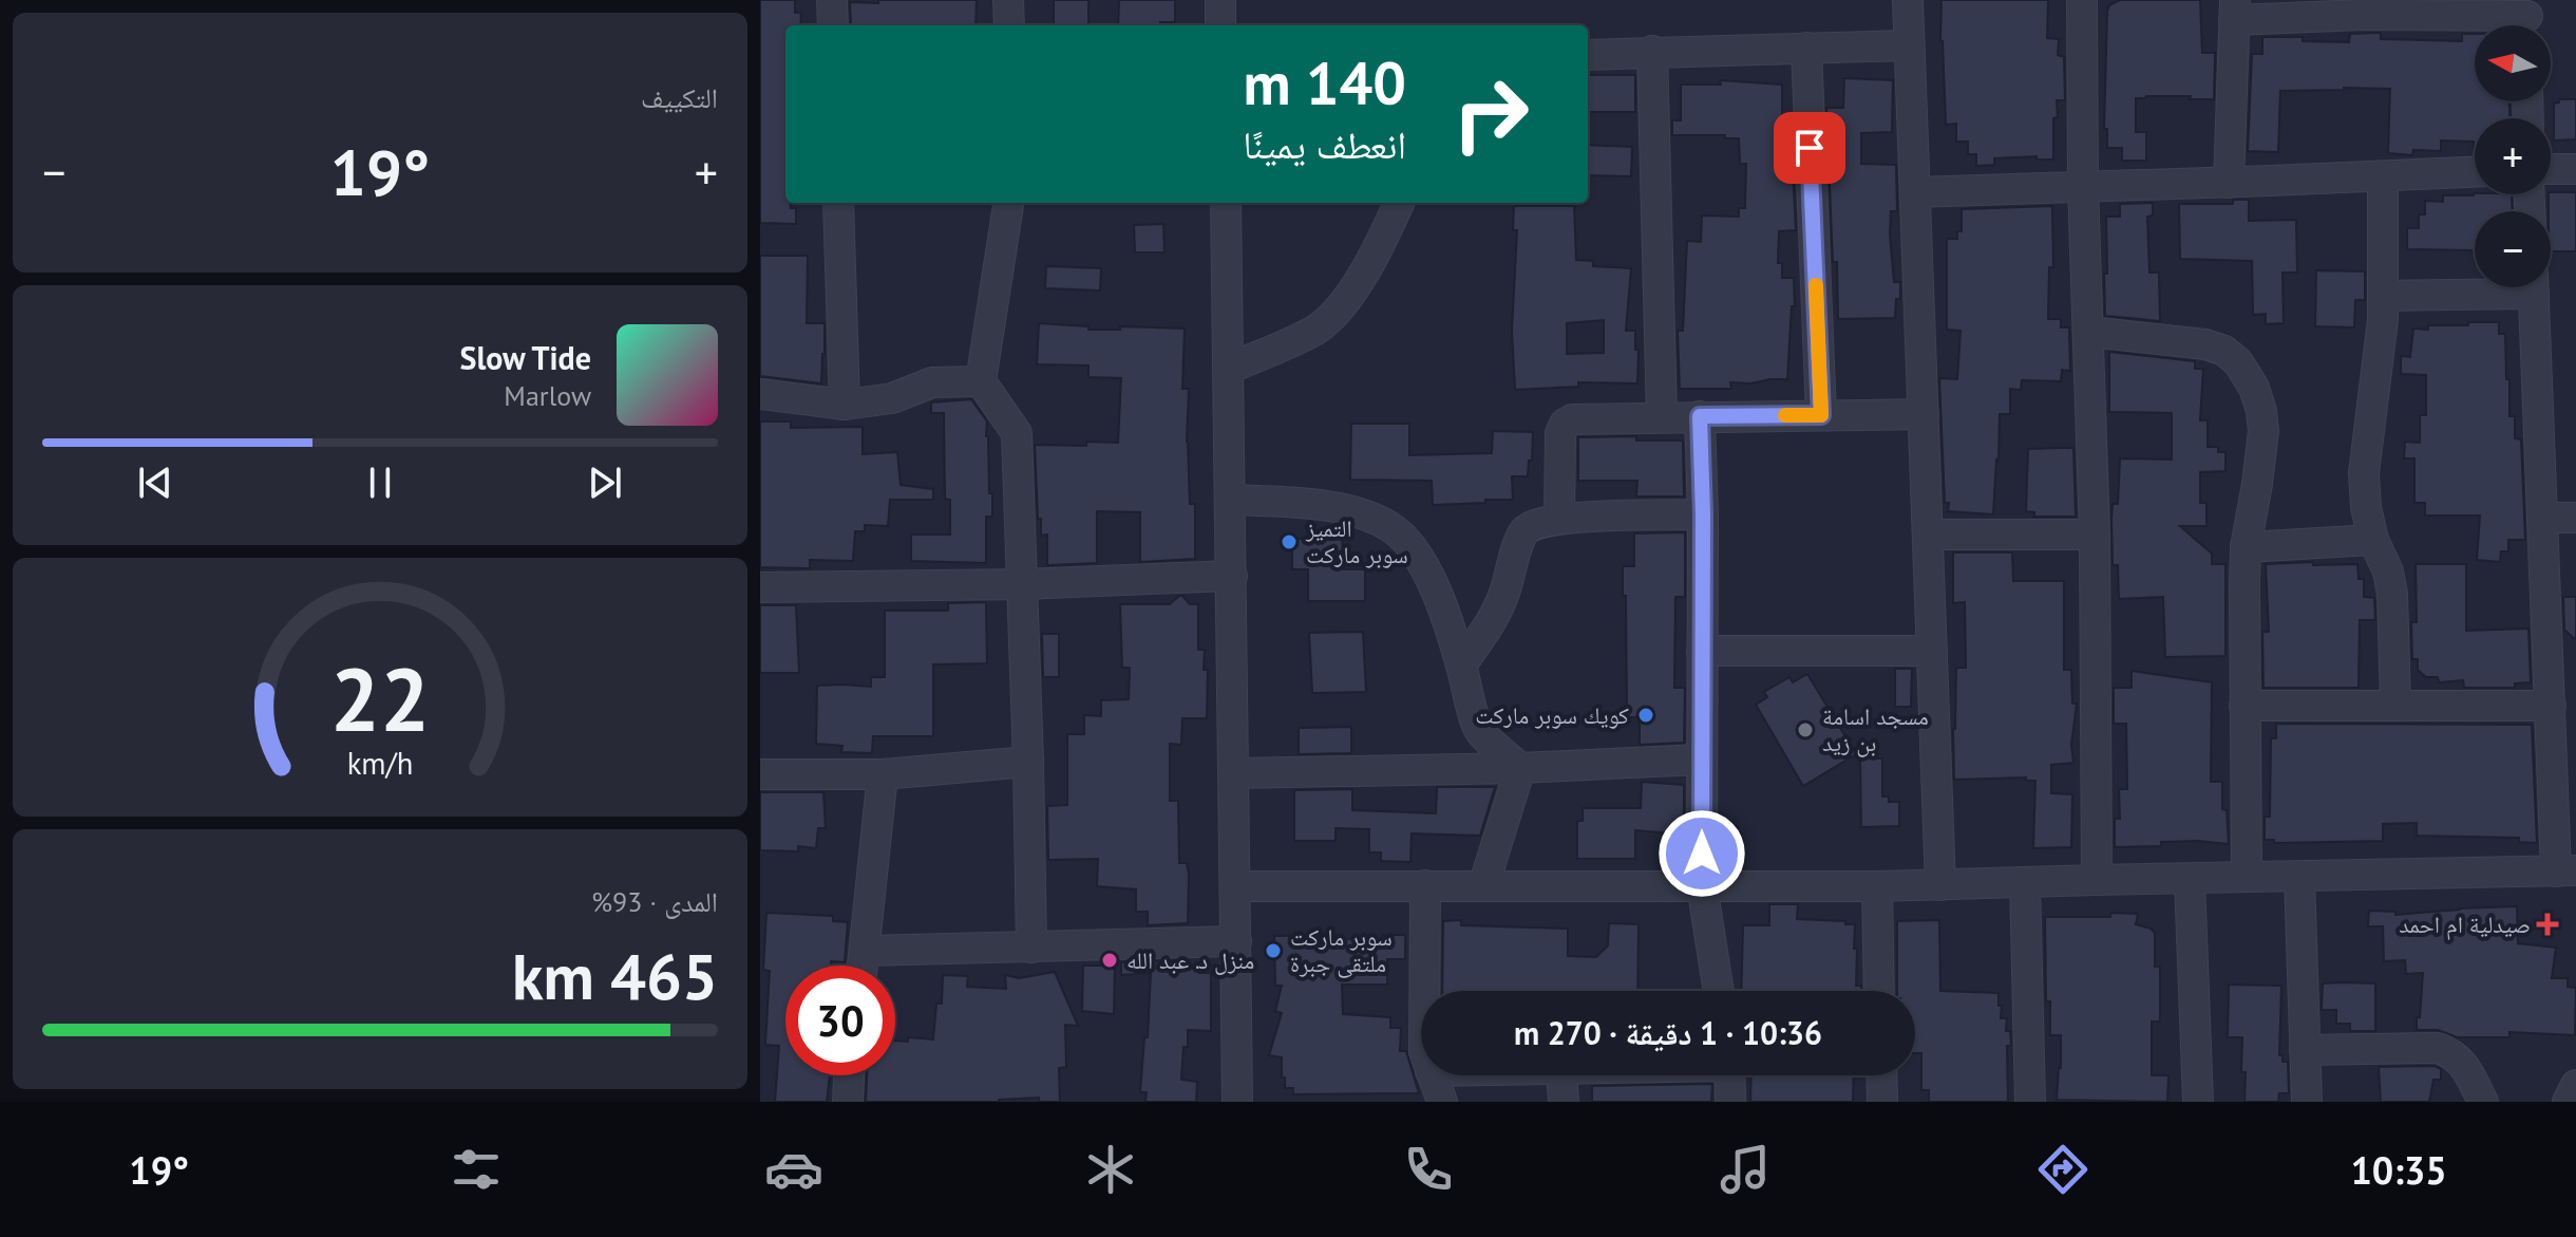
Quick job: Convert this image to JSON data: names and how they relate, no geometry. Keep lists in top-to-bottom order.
{
  "places": {
    "other": [
      "التميز سوبر ماركت",
      "كويك سوبر ماركت",
      "مسجد اسامة بن زيد",
      "سوبر ماركت ملتقى جبرة",
      "منزل د. عبد الله"
    ],
    "health": ["صيدلية ام احمد"]
  },
  "north": "left",
  "page": {
    "tile": [
      "التكييف",
      ["المدى · 93%", "465 km"]
    ],
    "map_buttons": ["+", "−"],
    "turn": ["140 m", "انعطف يمينًا"],
    "heat": ["−", "19°", "+"],
    "song": ["Slow Tide", "Marlow"],
    "limit": "30",
    "trip": "10:36 · 1 دقيقة · 270 m",
    "tabs": ["10:35", "19°"],
    "gauge": ["22", "km/h"]
  }
}
